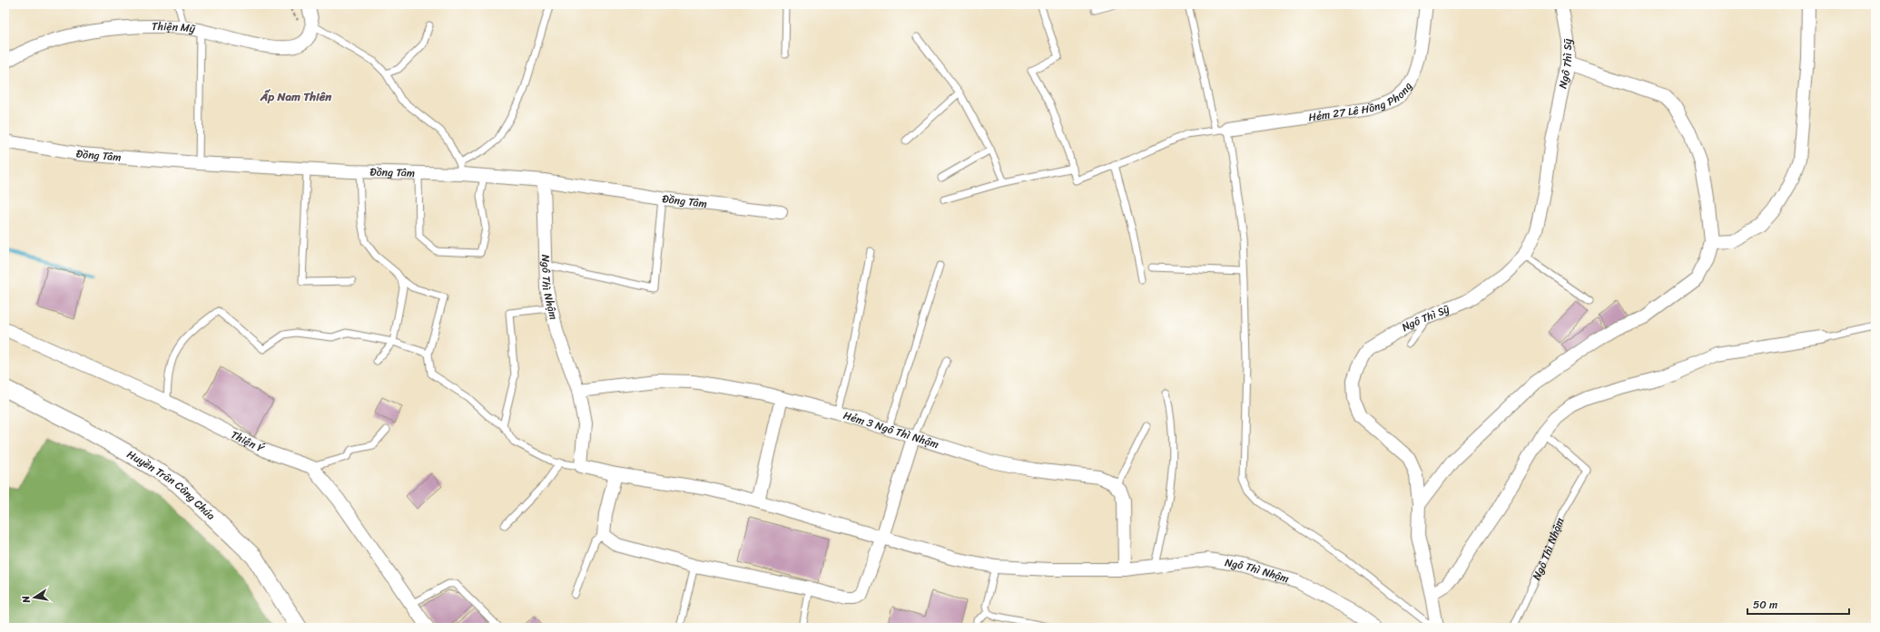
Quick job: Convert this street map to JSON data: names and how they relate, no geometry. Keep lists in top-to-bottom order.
{
  "streets": {
    "street": [
      "Thiện Mỹ",
      "Ngô Thì Sỹ",
      "Hẻm 27 Lê Hồng Phong",
      "Đồng Tâm",
      "Ngô Thì Nhậm",
      "Hẻm 3 Ngô Thì Nhậm",
      "Thiện Ý",
      "Huyền Trân Công Chúa"
    ]
  },
  "crossings": [
    ["Đồng Tâm", "Ngô Thì Nhậm"],
    ["Ngô Thì Nhậm", "Hẻm 3 Ngô Thì Nhậm"]
  ],
  "districts": ["Ấp Nam Thiên"],
  "scale_bar": "50 m",
  "north": "left"
}
